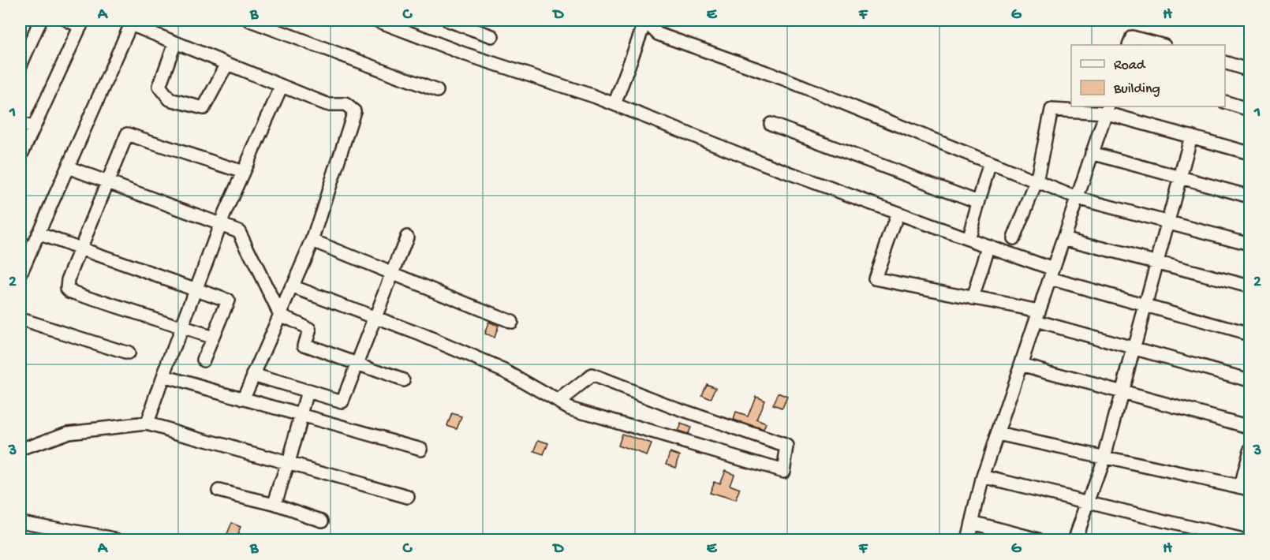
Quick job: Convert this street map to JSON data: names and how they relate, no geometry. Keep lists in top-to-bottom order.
{
  "legend": ["Road", "Building"],
  "grid": {
    "columns": [
      "A",
      "B",
      "C",
      "D",
      "E",
      "F",
      "G",
      "H"
    ],
    "rows": ["1", "2", "3"]
  }
}
